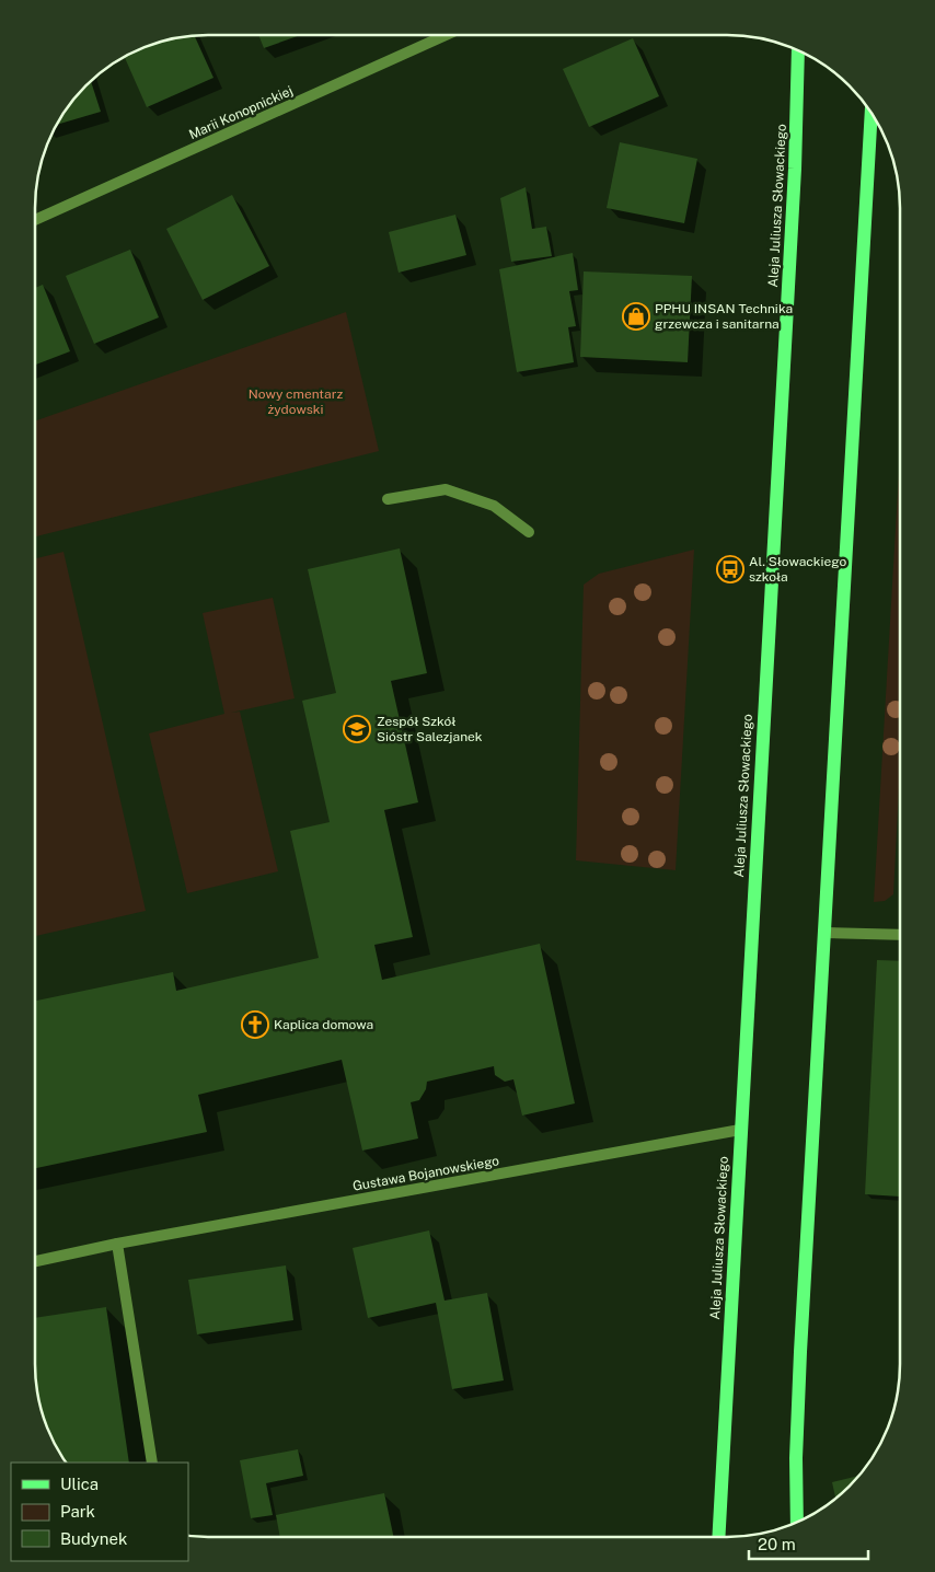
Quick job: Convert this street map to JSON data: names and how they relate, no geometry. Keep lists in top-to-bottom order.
{
  "streets": {
    "main road": ["Aleja Juliusza Słowackiego"],
    "street": ["Marii Konopnickiej", "Gustawa Bojanowskiego"]
  },
  "crossings": [
    ["Aleja Juliusza Słowackiego", "Gustawa Bojanowskiego"]
  ],
  "parks": ["Nowy cmentarz żydowski"],
  "places": {
    "shop": ["PPHU INSAN Technika grzewcza i sanitarna"],
    "bus stop": ["Al. Słowackiego szkoła"],
    "school or university": ["Zespół Szkół Sióstr Salezjanek"],
    "church": ["Kaplica domowa"]
  },
  "legend": ["Ulica", "Park", "Budynek"],
  "scale_bar": "20 m"
}
